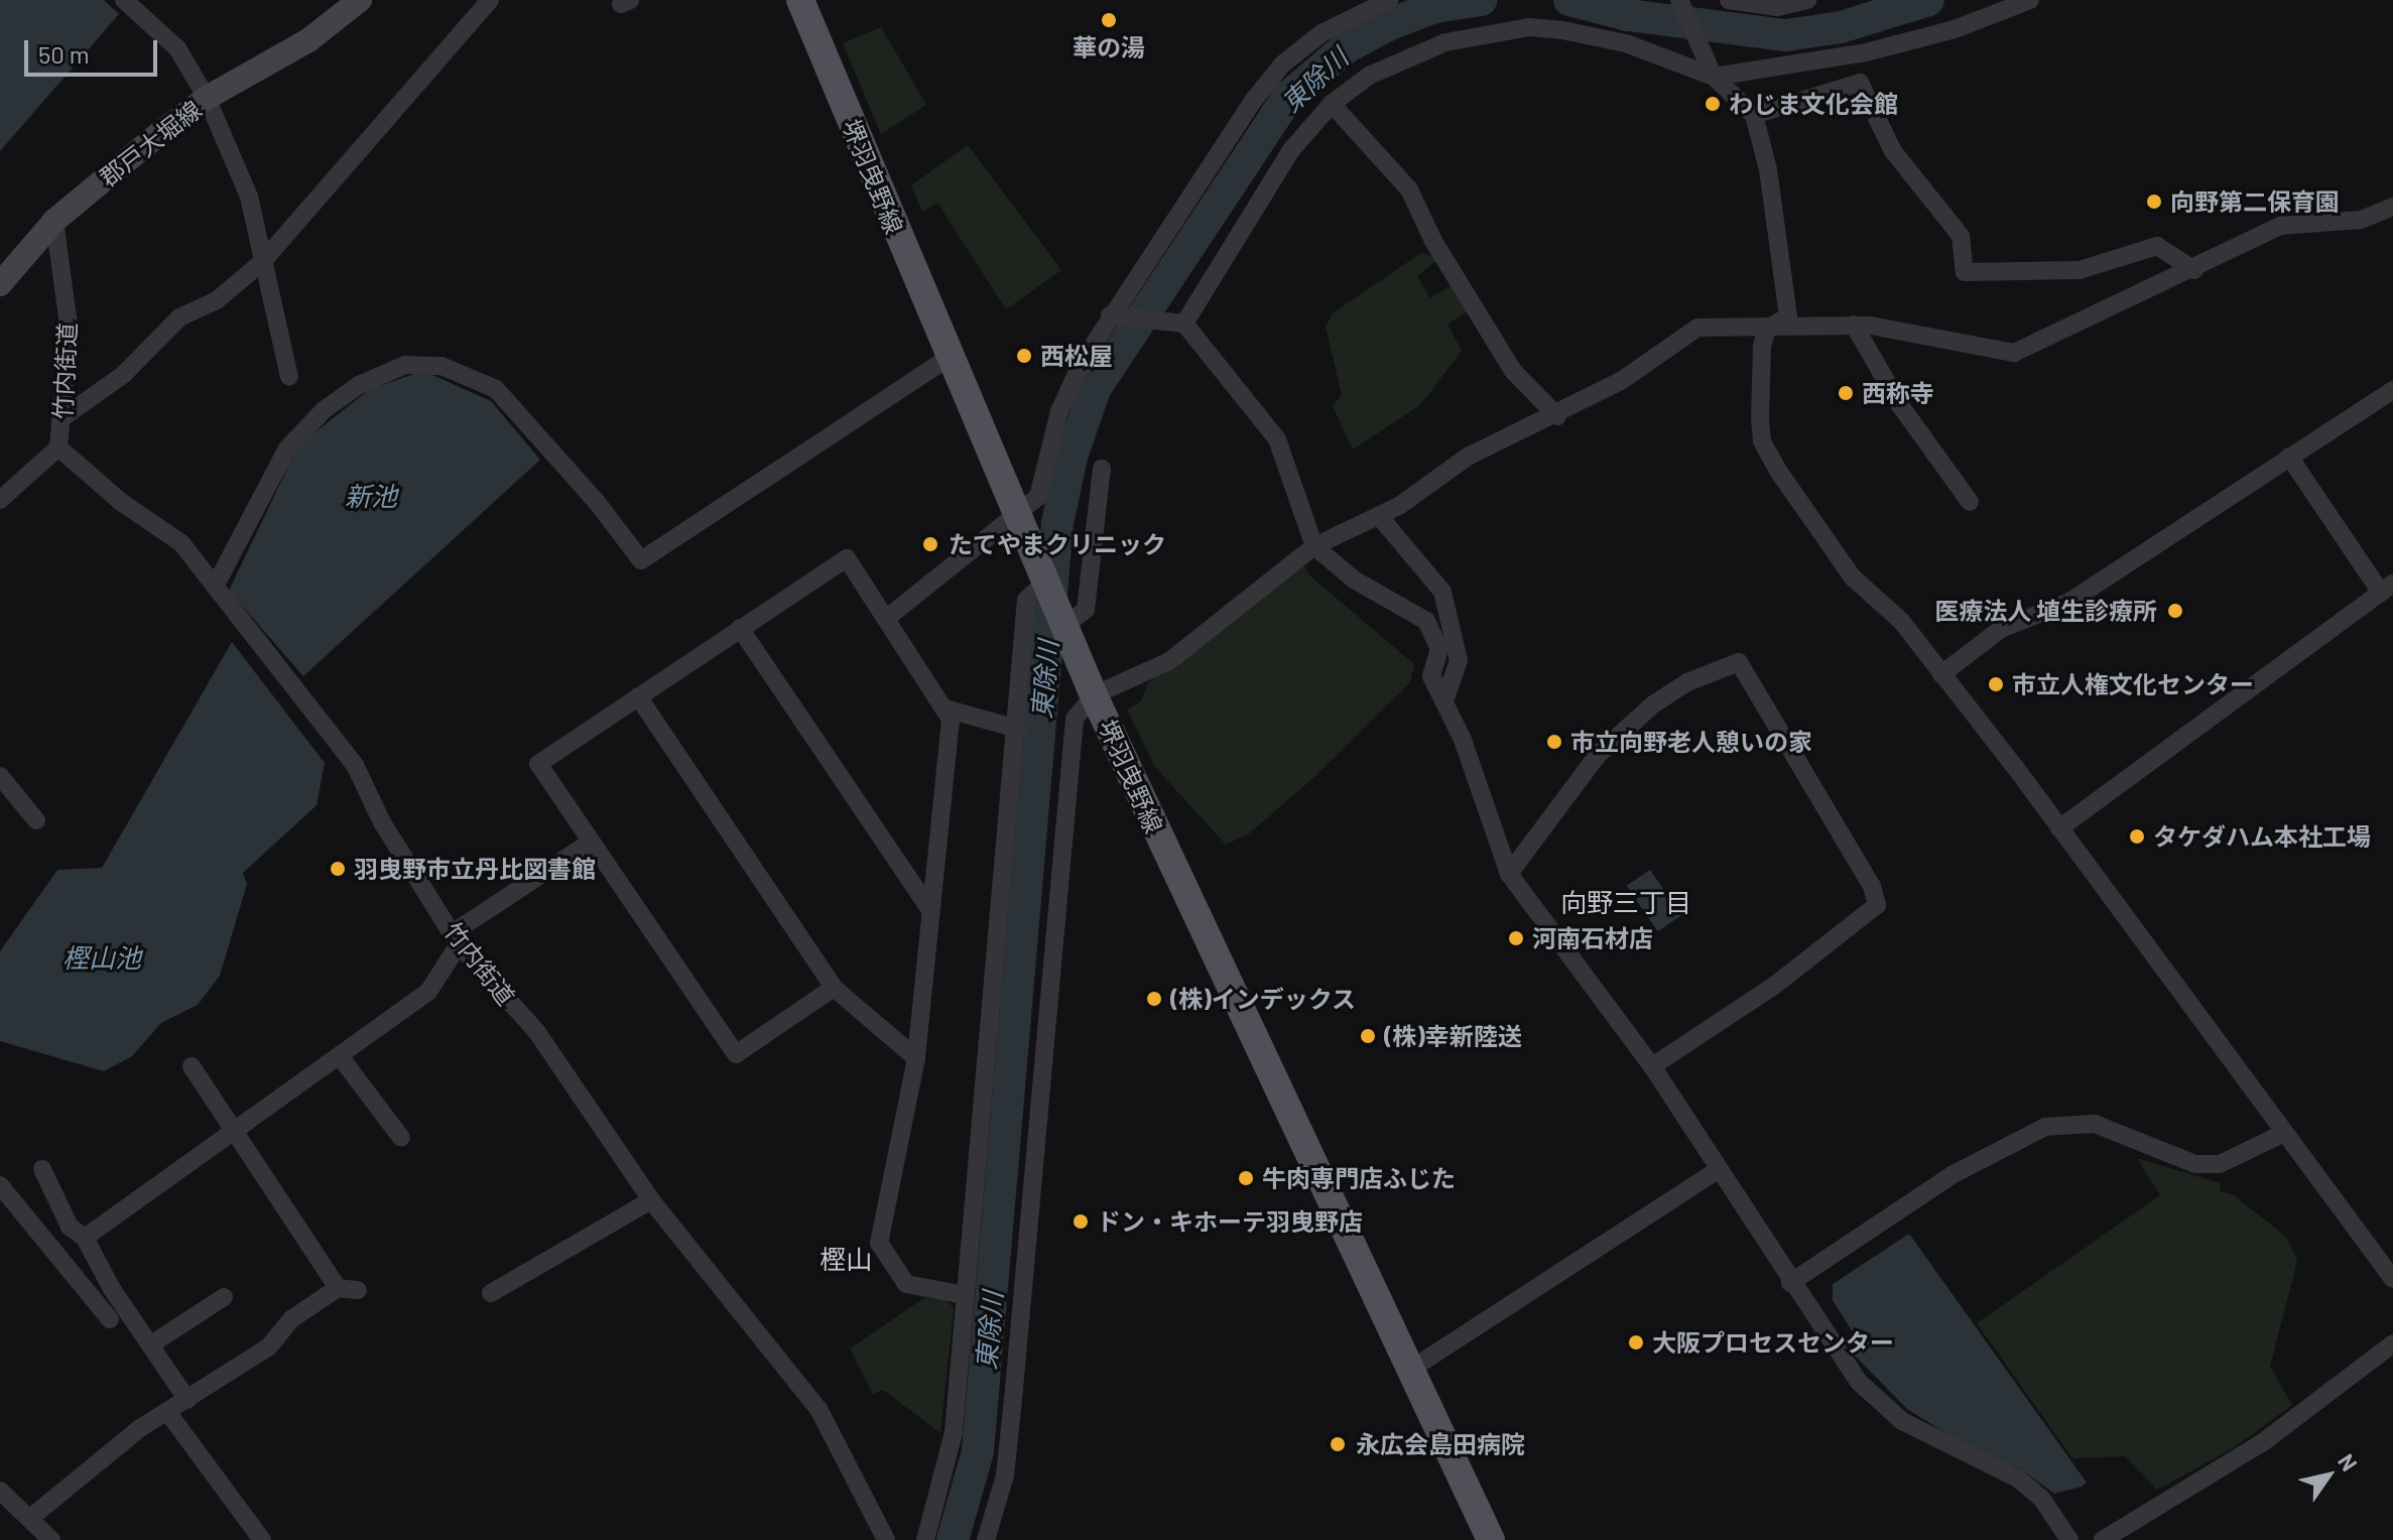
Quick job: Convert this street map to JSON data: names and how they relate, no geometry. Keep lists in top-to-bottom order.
{
  "streets": {
    "main road": ["郡戸大堀線", "堺羽曳野線"],
    "street": ["竹内街道"]
  },
  "crossings": [
    ["郡戸大堀線", "竹内街道"]
  ],
  "districts": ["向野三丁目", "樫山"],
  "water": ["東除川", "新池", "樫山池"],
  "places": [
    "華の湯",
    "わじま文化会館",
    "向野第二保育園",
    "西松屋",
    "西称寺",
    "たてやまクリニック",
    "医療法人 埴生診療所",
    "市立人権文化センター",
    "市立向野老人憩いの家",
    "タケダハム本社工場",
    "羽曳野市立丹比図書館",
    "河南石材店",
    "(株)インデックス",
    "(株)幸新陸送",
    "牛肉専門店ふじた",
    "ドン・キホーテ羽曳野店",
    "大阪プロセスセンター",
    "永広会島田病院"
  ],
  "scale_bar": "50 m",
  "north": "top right"
}
